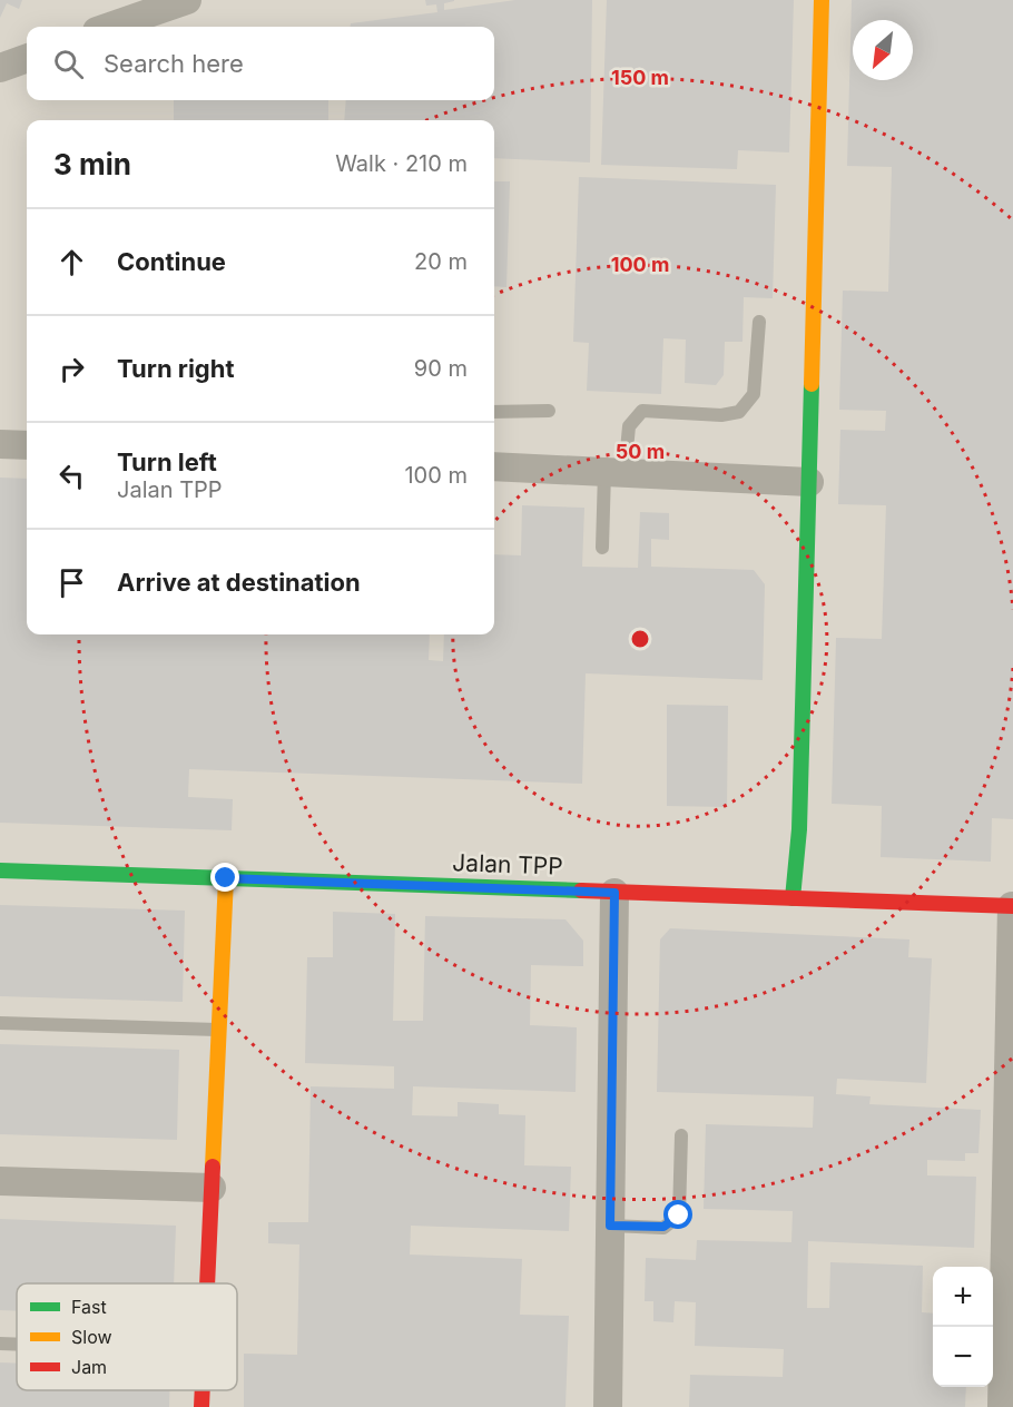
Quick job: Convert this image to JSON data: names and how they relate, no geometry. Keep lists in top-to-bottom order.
{
  "streets": {
    "street": ["Jalan TPP"]
  },
  "legend": ["Fast", "Slow", "Jam"],
  "north": "bottom left",
  "page": {
    "search": "Search here",
    "heading": ["3 min", "Walk · 210 m"],
    "list": [
      ["Continue", "20 m"],
      ["Turn right", "90 m"],
      ["Turn left", "Jalan TPP", "100 m"],
      "Arrive at destination"
    ],
    "map_buttons": ["+", "−"]
  },
  "rings": ["150 m", "100 m", "50 m"]
}
